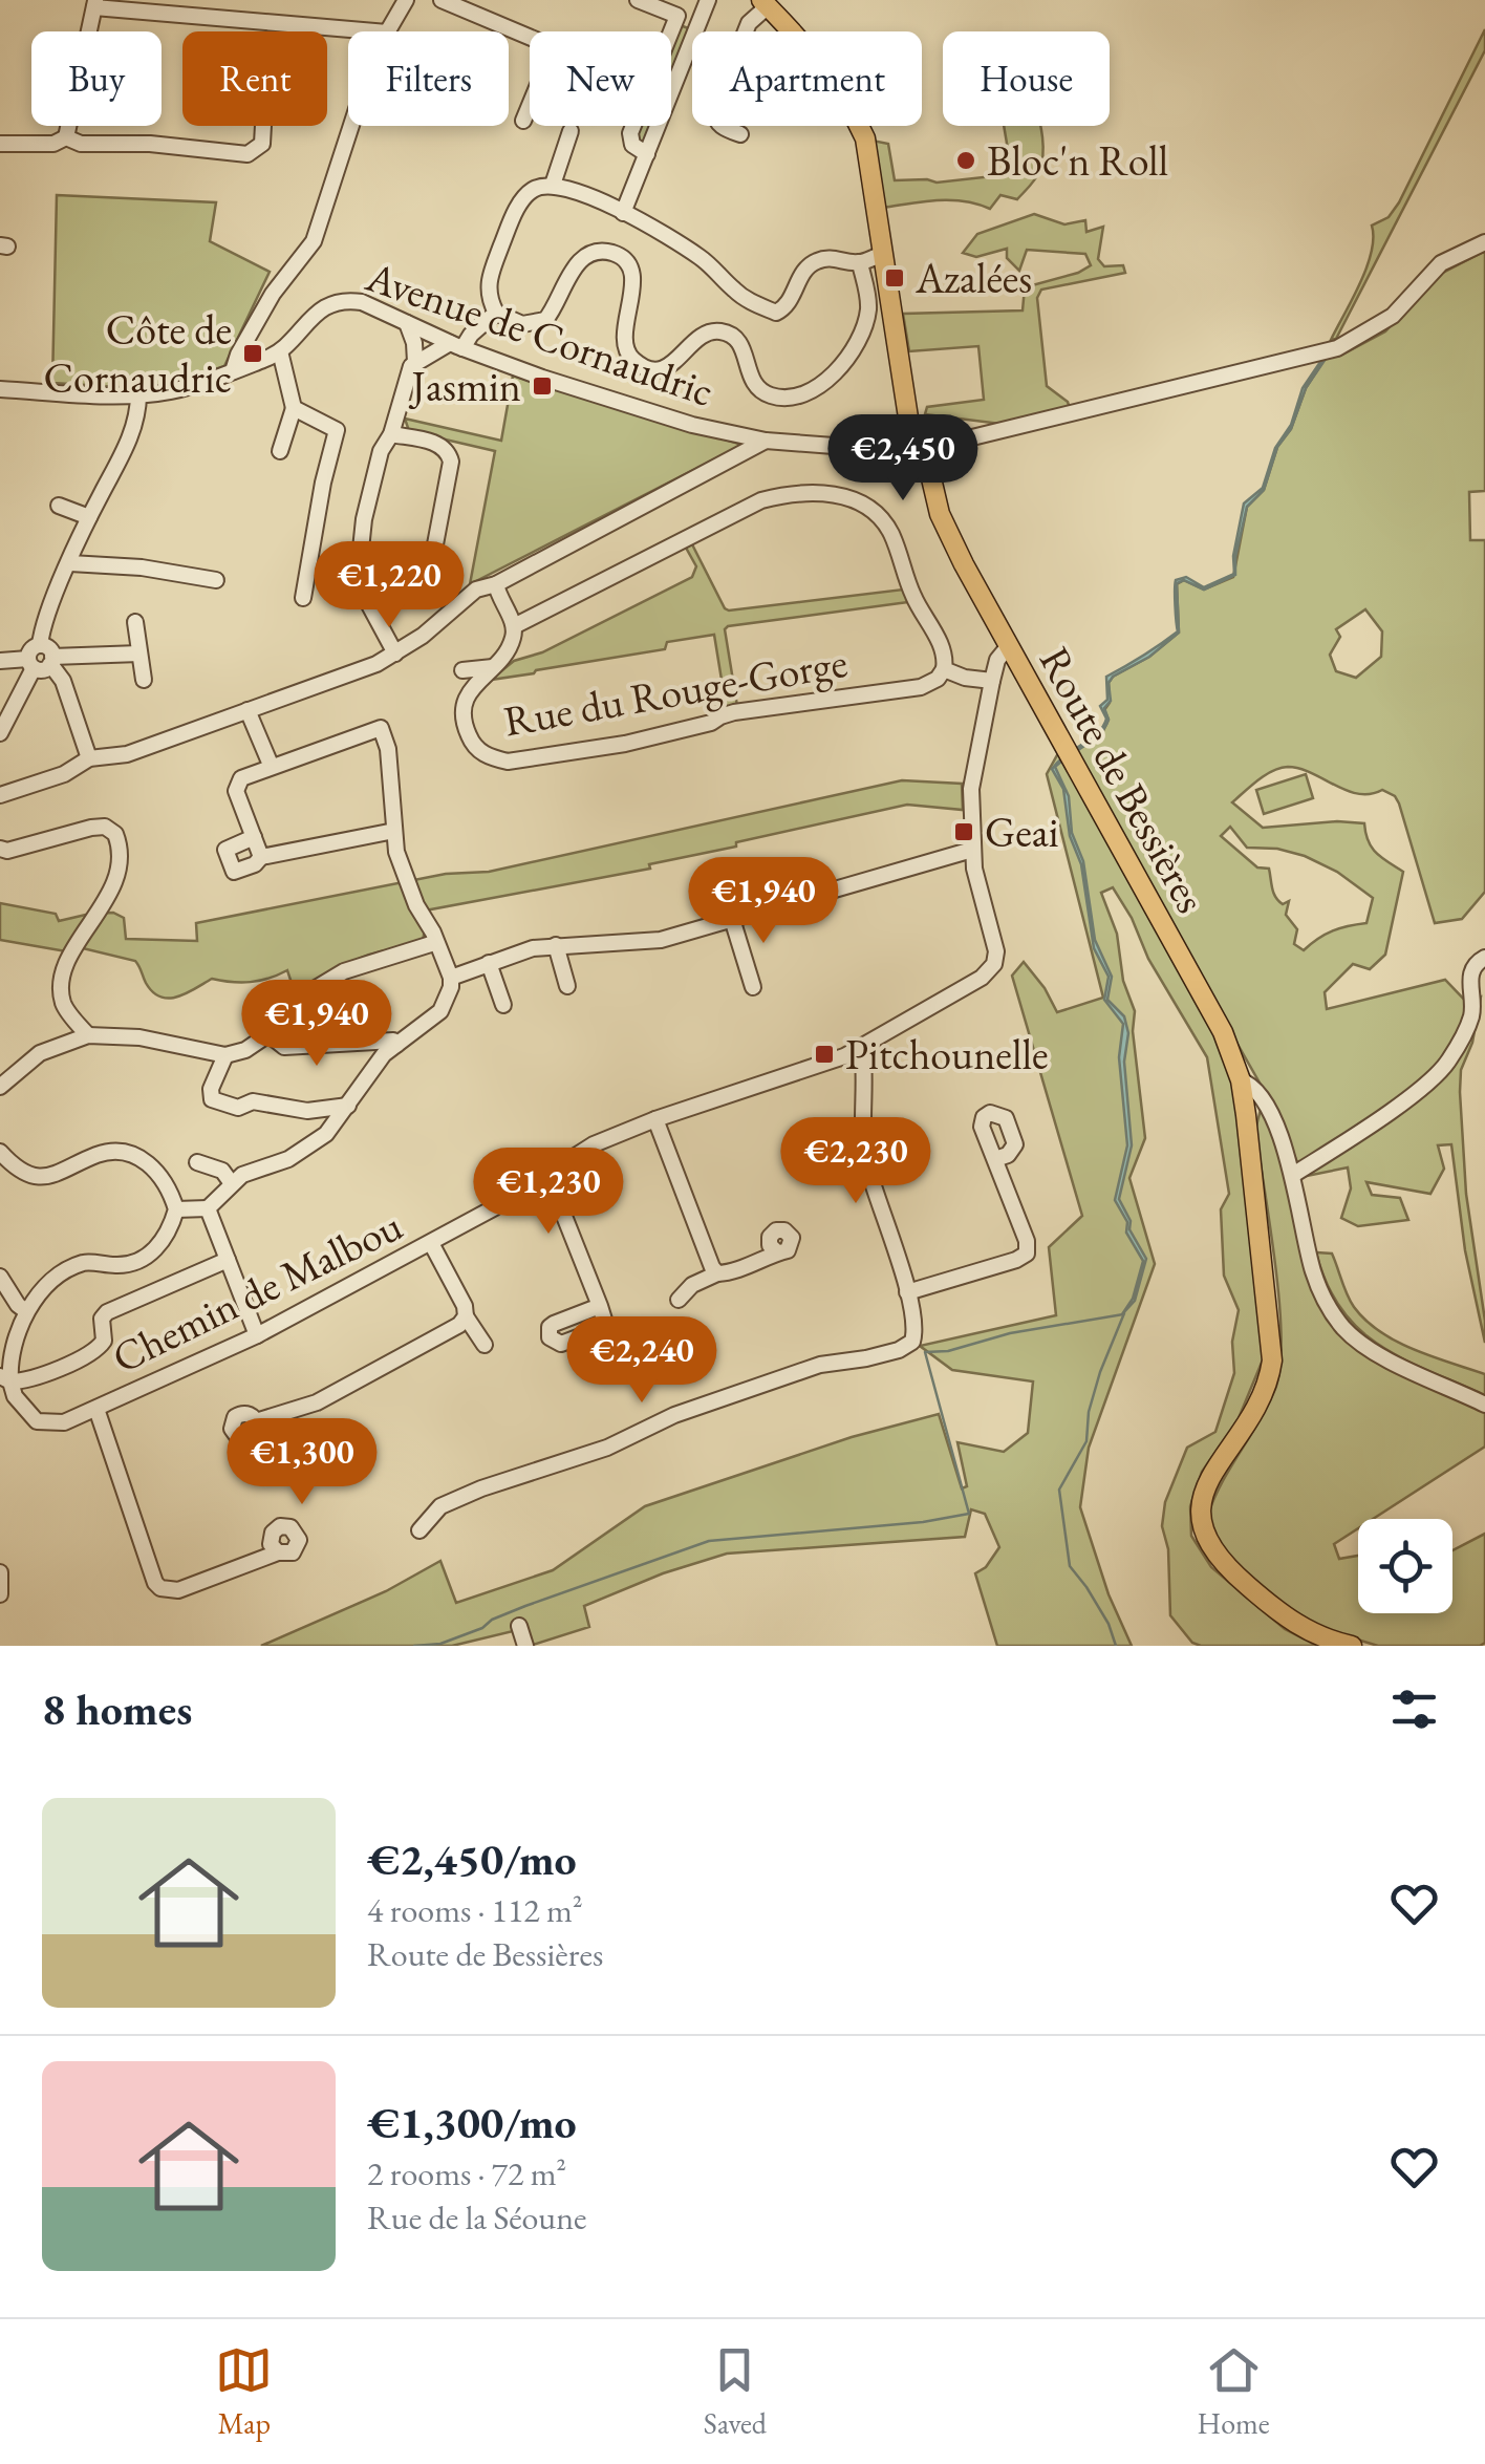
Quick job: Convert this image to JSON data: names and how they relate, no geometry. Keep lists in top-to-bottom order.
{
  "streets": {
    "main road": ["Route de Bessières"],
    "street": ["Avenue de Cornaudric", "Rue du Rouge-Gorge", "Chemin de Malbou"]
  },
  "crossings": [
    ["Avenue de Cornaudric", "Route de Bessières"],
    ["Route de Bessières", "Chemin de Malbou"]
  ],
  "places": {
    "other": ["Bloc'n Roll"],
    "transit": [
      "Azalées",
      "Côte de Cornaudric",
      "Jasmin",
      "Geai",
      "Pitchounelle"
    ]
  },
  "page": {
    "chip": [
      "Buy",
      "Rent",
      "Filters",
      "New",
      "Apartment",
      "House"
    ],
    "price": [
      "€2,450",
      "€1,220",
      "€1,940",
      "€1,940",
      "€2,230",
      "€1,230",
      "€2,240",
      "€1,300"
    ],
    "heading": "8 homes",
    "list": [
      {
        "name": "€2,450/mo",
        "note": "4 rooms · 112 m² · Route de Bessières"
      },
      {
        "name": "€1,300/mo",
        "note": "2 rooms · 72 m² · Rue de la Séoune"
      }
    ],
    "tabs": ["Map", "Saved", "Home"]
  }
}
